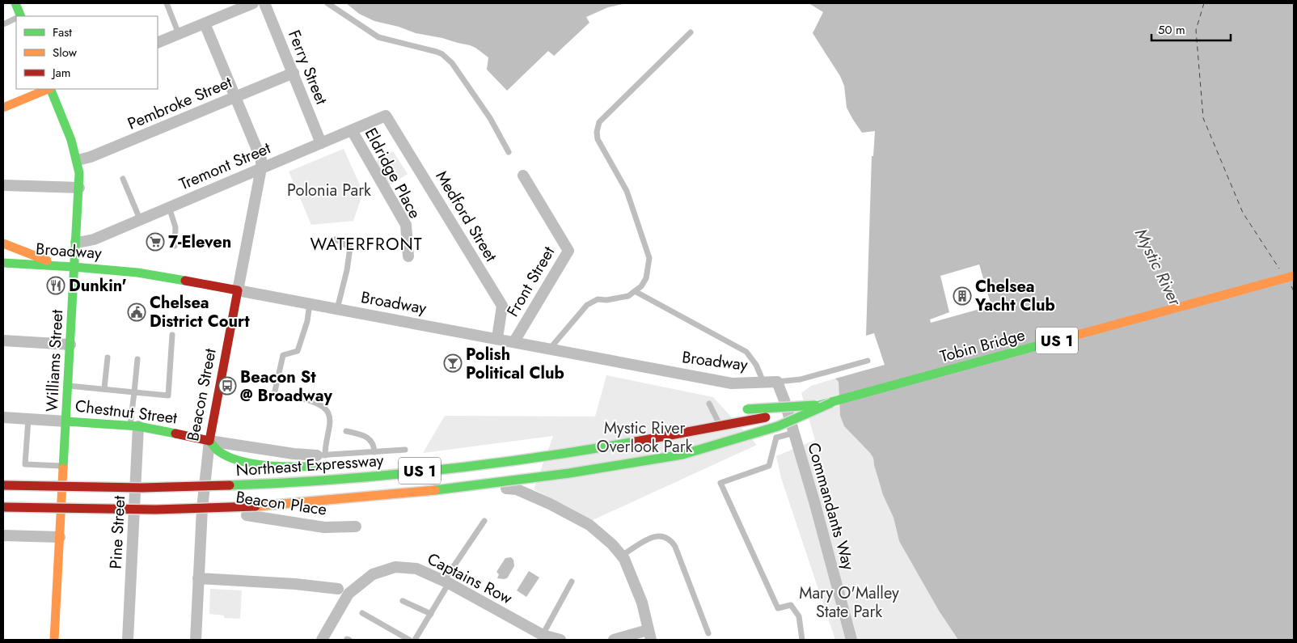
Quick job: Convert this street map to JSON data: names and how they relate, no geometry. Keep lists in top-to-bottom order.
{
  "streets": {
    "main road": [
      "Broadway",
      "US 1",
      "Tobin Bridge",
      "Williams Street",
      "Beacon Street",
      "Chestnut Street",
      "Northeast Expressway"
    ],
    "street": [
      "Ferry Street",
      "Pembroke Street",
      "Tremont Street",
      "Eldridge Place",
      "Medford Street",
      "Front Street",
      "Beacon Place",
      "Commandants Way",
      "Pine Street",
      "Captains Row"
    ]
  },
  "crossings": [
    ["Ferry Street", "Pembroke Street"],
    ["Ferry Street", "Tremont Street"],
    ["Pembroke Street", "Williams Street"],
    ["Pembroke Street", "Beacon Street"],
    ["Tremont Street", "Eldridge Place"],
    ["Tremont Street", "Medford Street"],
    ["Tremont Street", "Williams Street"],
    ["Tremont Street", "Beacon Street"],
    ["Medford Street", "Broadway"],
    ["Broadway", "Front Street"],
    ["Broadway", "Williams Street"],
    ["Broadway", "Beacon Street"],
    ["Broadway", "Commandants Way"],
    ["Tobin Bridge", "Northeast Expressway"],
    ["Williams Street", "Chestnut Street"],
    ["Beacon Street", "Chestnut Street"],
    ["Beacon Street", "Beacon Place"],
    ["Chestnut Street", "Pine Street"]
  ],
  "districts": ["WATERFRONT"],
  "water": ["Mystic River"],
  "parks": ["Polonia Park", "Mystic River Overlook Park", "Mary O'Malley State Park"],
  "places": {
    "supermarket": ["7-Eleven"],
    "restaurant": ["Dunkin'"],
    "building": ["Chelsea Yacht Club"],
    "public building": ["Chelsea District Court"],
    "bar": ["Polish Political Club"],
    "bus stop": ["Beacon St @ Broadway"]
  },
  "legend": ["Fast", "Slow", "Jam"],
  "scale_bar": "50 m"
}
